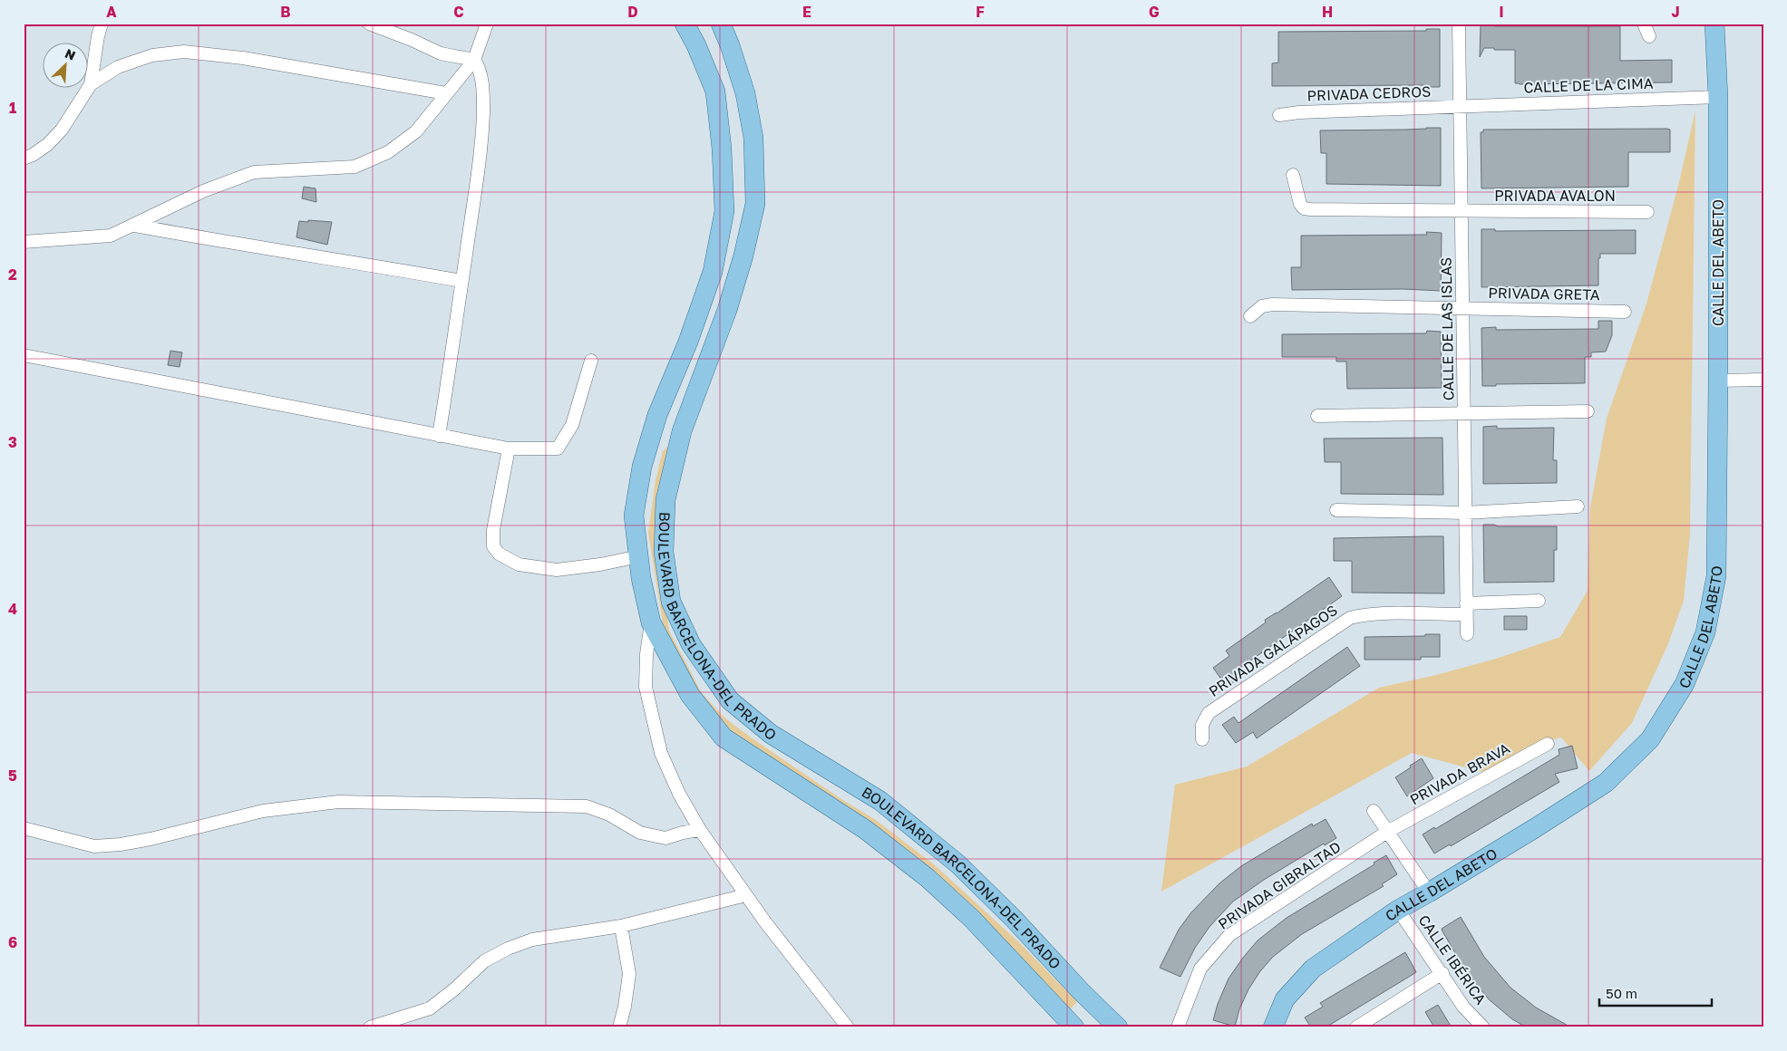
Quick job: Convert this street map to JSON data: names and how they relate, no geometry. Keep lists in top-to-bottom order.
{
  "streets": {
    "main road": ["CALLE DEL ABETO", "BOULEVARD BARCELONA-DEL PRADO"],
    "street": [
      "CALLE DE LA CIMA",
      "PRIVADA CEDROS",
      "PRIVADA AVALON",
      "PRIVADA GRETA",
      "CALLE DE LAS ISLAS",
      "PRIVADA GALÁPAGOS",
      "PRIVADA BRAVA",
      "PRIVADA GIBRALTAD",
      "CALLE IBÉRICA"
    ]
  },
  "crossings": [
    ["CALLE DE LA CIMA", "PRIVADA CEDROS"],
    ["CALLE DE LA CIMA", "CALLE DEL ABETO"],
    ["CALLE DE LA CIMA", "CALLE DE LAS ISLAS"],
    ["PRIVADA CEDROS", "CALLE DE LAS ISLAS"],
    ["PRIVADA AVALON", "CALLE DE LAS ISLAS"],
    ["CALLE DEL ABETO", "CALLE IBÉRICA"],
    ["PRIVADA GRETA", "CALLE DE LAS ISLAS"],
    ["CALLE DE LAS ISLAS", "PRIVADA GALÁPAGOS"],
    ["PRIVADA BRAVA", "PRIVADA GIBRALTAD"]
  ],
  "scale_bar": "50 m",
  "north": "top right",
  "grid": {
    "columns": [
      "A",
      "B",
      "C",
      "D",
      "E",
      "F",
      "G",
      "H",
      "I",
      "J"
    ],
    "rows": [
      "1",
      "2",
      "3",
      "4",
      "5",
      "6"
    ]
  }
}
